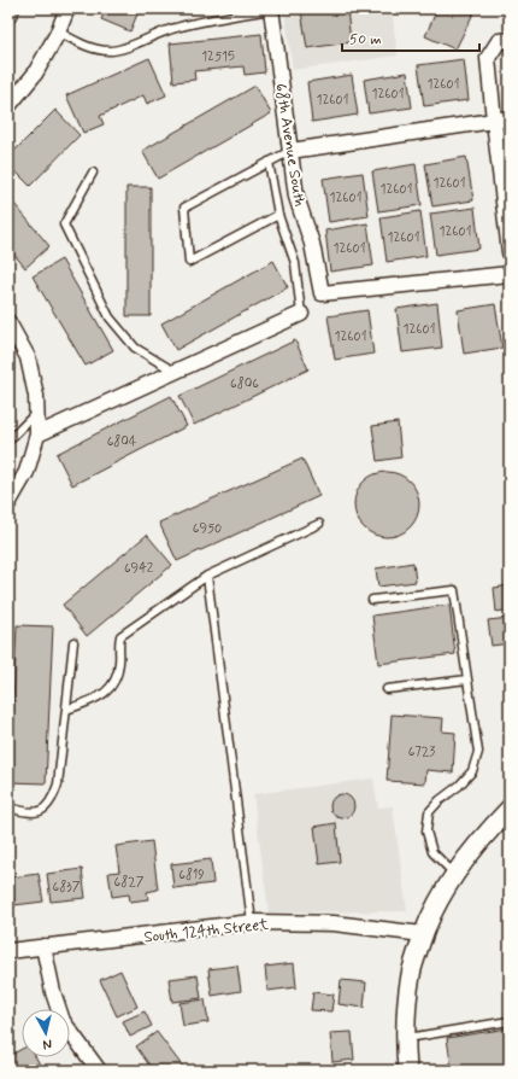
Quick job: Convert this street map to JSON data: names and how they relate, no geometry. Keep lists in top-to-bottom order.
{
  "streets": {
    "street": ["68th Avenue South", "South 124th Street"]
  },
  "house_numbers": [
    "12515",
    "12601",
    "12601",
    "12601",
    "12601",
    "12601",
    "12601",
    "12601",
    "12601",
    "12601",
    "12601",
    "12601",
    "6806",
    "6804",
    "6950",
    "6942",
    "6723",
    "6819",
    "6827",
    "6837"
  ],
  "scale_bar": "50 m",
  "north": "bottom"
}
